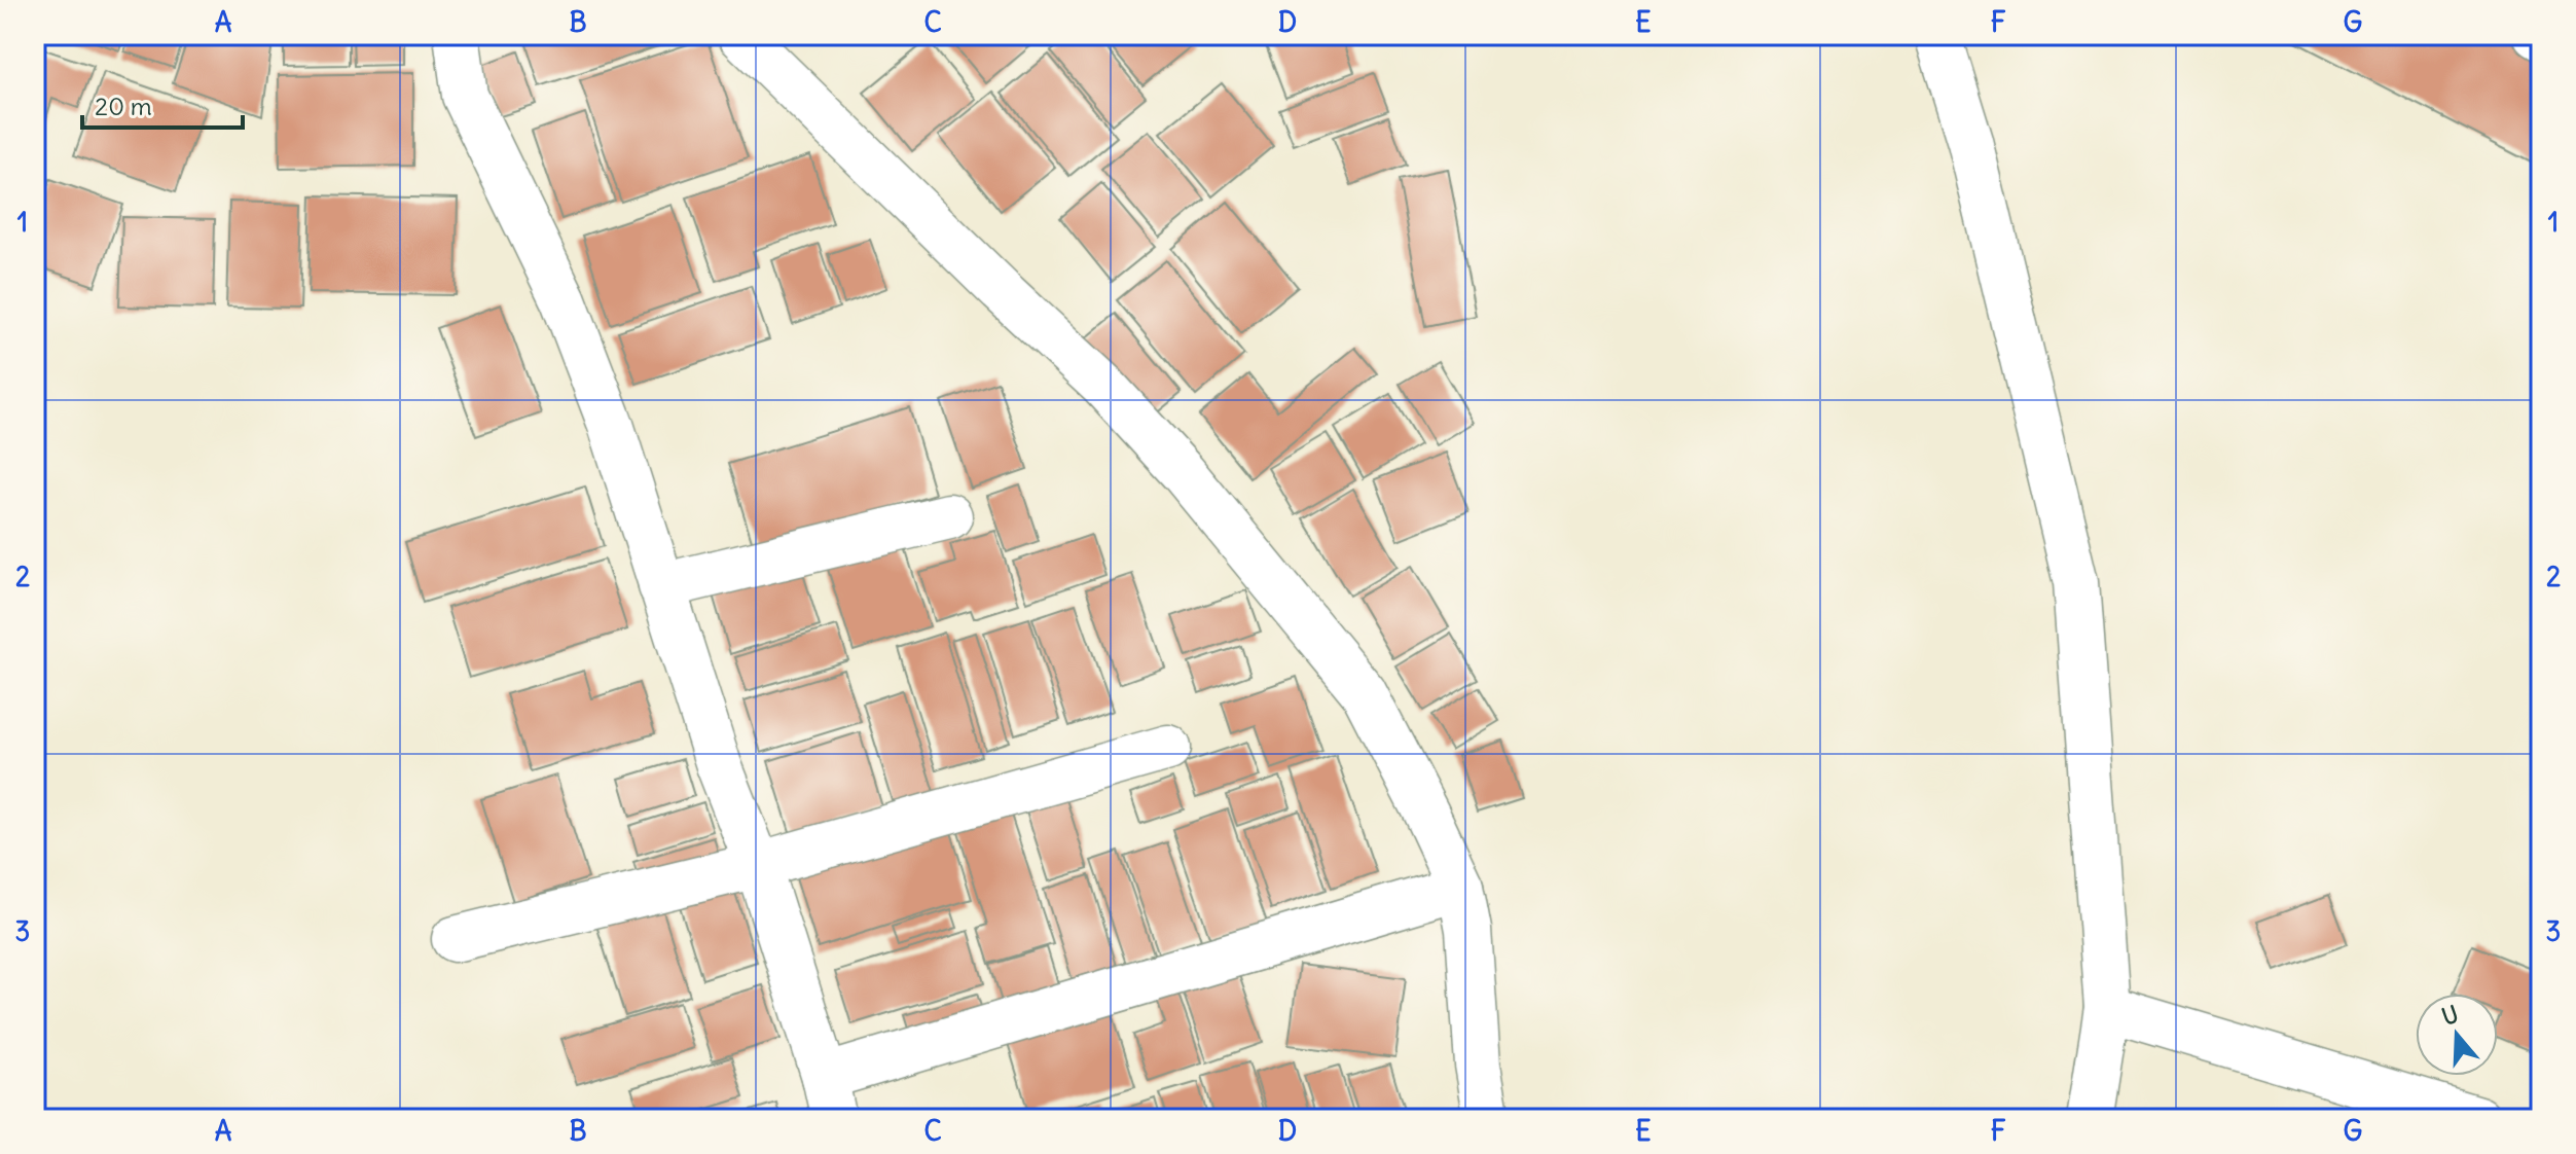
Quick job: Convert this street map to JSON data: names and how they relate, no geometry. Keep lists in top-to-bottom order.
{
  "scale_bar": "20 m",
  "north": "top",
  "grid": {
    "columns": [
      "A",
      "B",
      "C",
      "D",
      "E",
      "F",
      "G"
    ],
    "rows": ["1", "2", "3"]
  }
}
